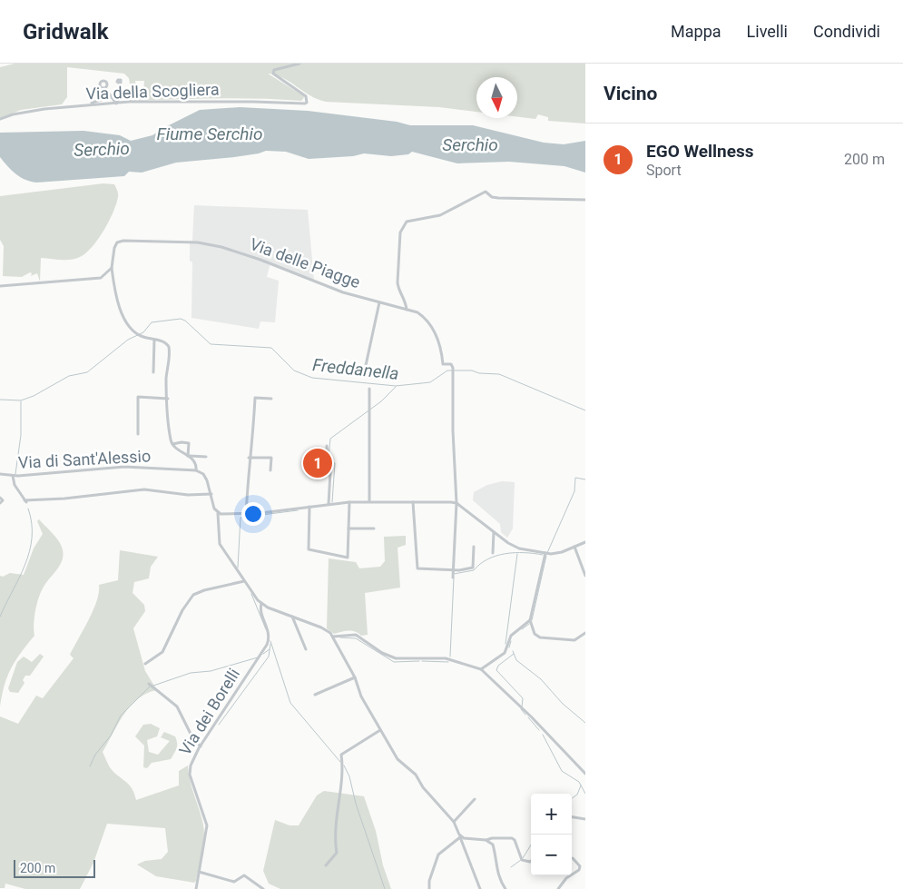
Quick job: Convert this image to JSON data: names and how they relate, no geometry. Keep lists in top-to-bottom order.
{
  "streets": {
    "street": [
      "Via della Scogliera",
      "Via delle Piagge",
      "Via di Sant'Alessio",
      "Via dei Borelli"
    ]
  },
  "water": ["Fiume Serchio", "Serchio", "Freddanella"],
  "scale_bar": "200 m",
  "north": "bottom",
  "page": {
    "header": "Gridwalk",
    "nav": ["Mappa", "Livelli", "Condividi"],
    "heading": "Vicino",
    "list": [
      {
        "mark": "1",
        "name": "EGO Wellness",
        "note": "Sport",
        "value": "200 m"
      }
    ],
    "pins": "1",
    "map_buttons": ["+", "−"],
    "scale": "200 m"
  }
}
